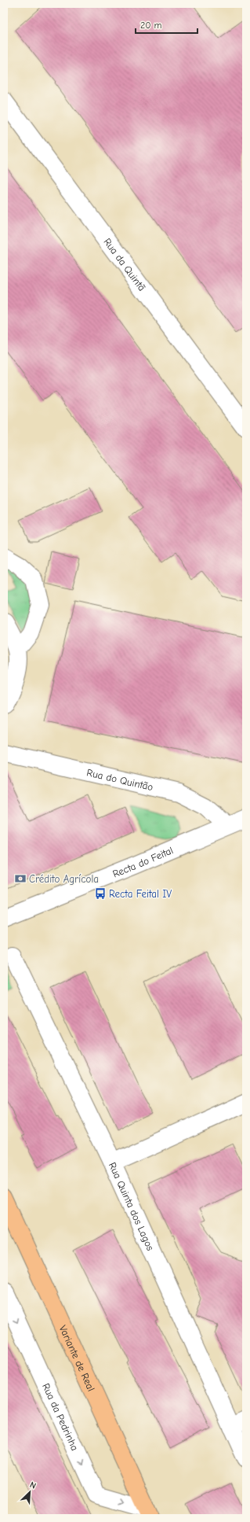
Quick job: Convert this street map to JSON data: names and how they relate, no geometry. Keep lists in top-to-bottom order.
{
  "streets": {
    "main road": ["Variante de Real"],
    "street": [
      "Rua da Quintã",
      "Rua do Quintão",
      "Recta do Feital",
      "Rua Quinta dos Lagos",
      "Rua da Pedrinha"
    ]
  },
  "crossings": [
    ["Rua do Quintão", "Recta do Feital"],
    ["Variante de Real", "Rua da Pedrinha"]
  ],
  "one_way": ["Rua da Pedrinha"],
  "places": {
    "bank": ["Crédito Agrícola"],
    "bus stop": ["Recta Feital IV"]
  },
  "scale_bar": "20 m",
  "north": "top right"
}
